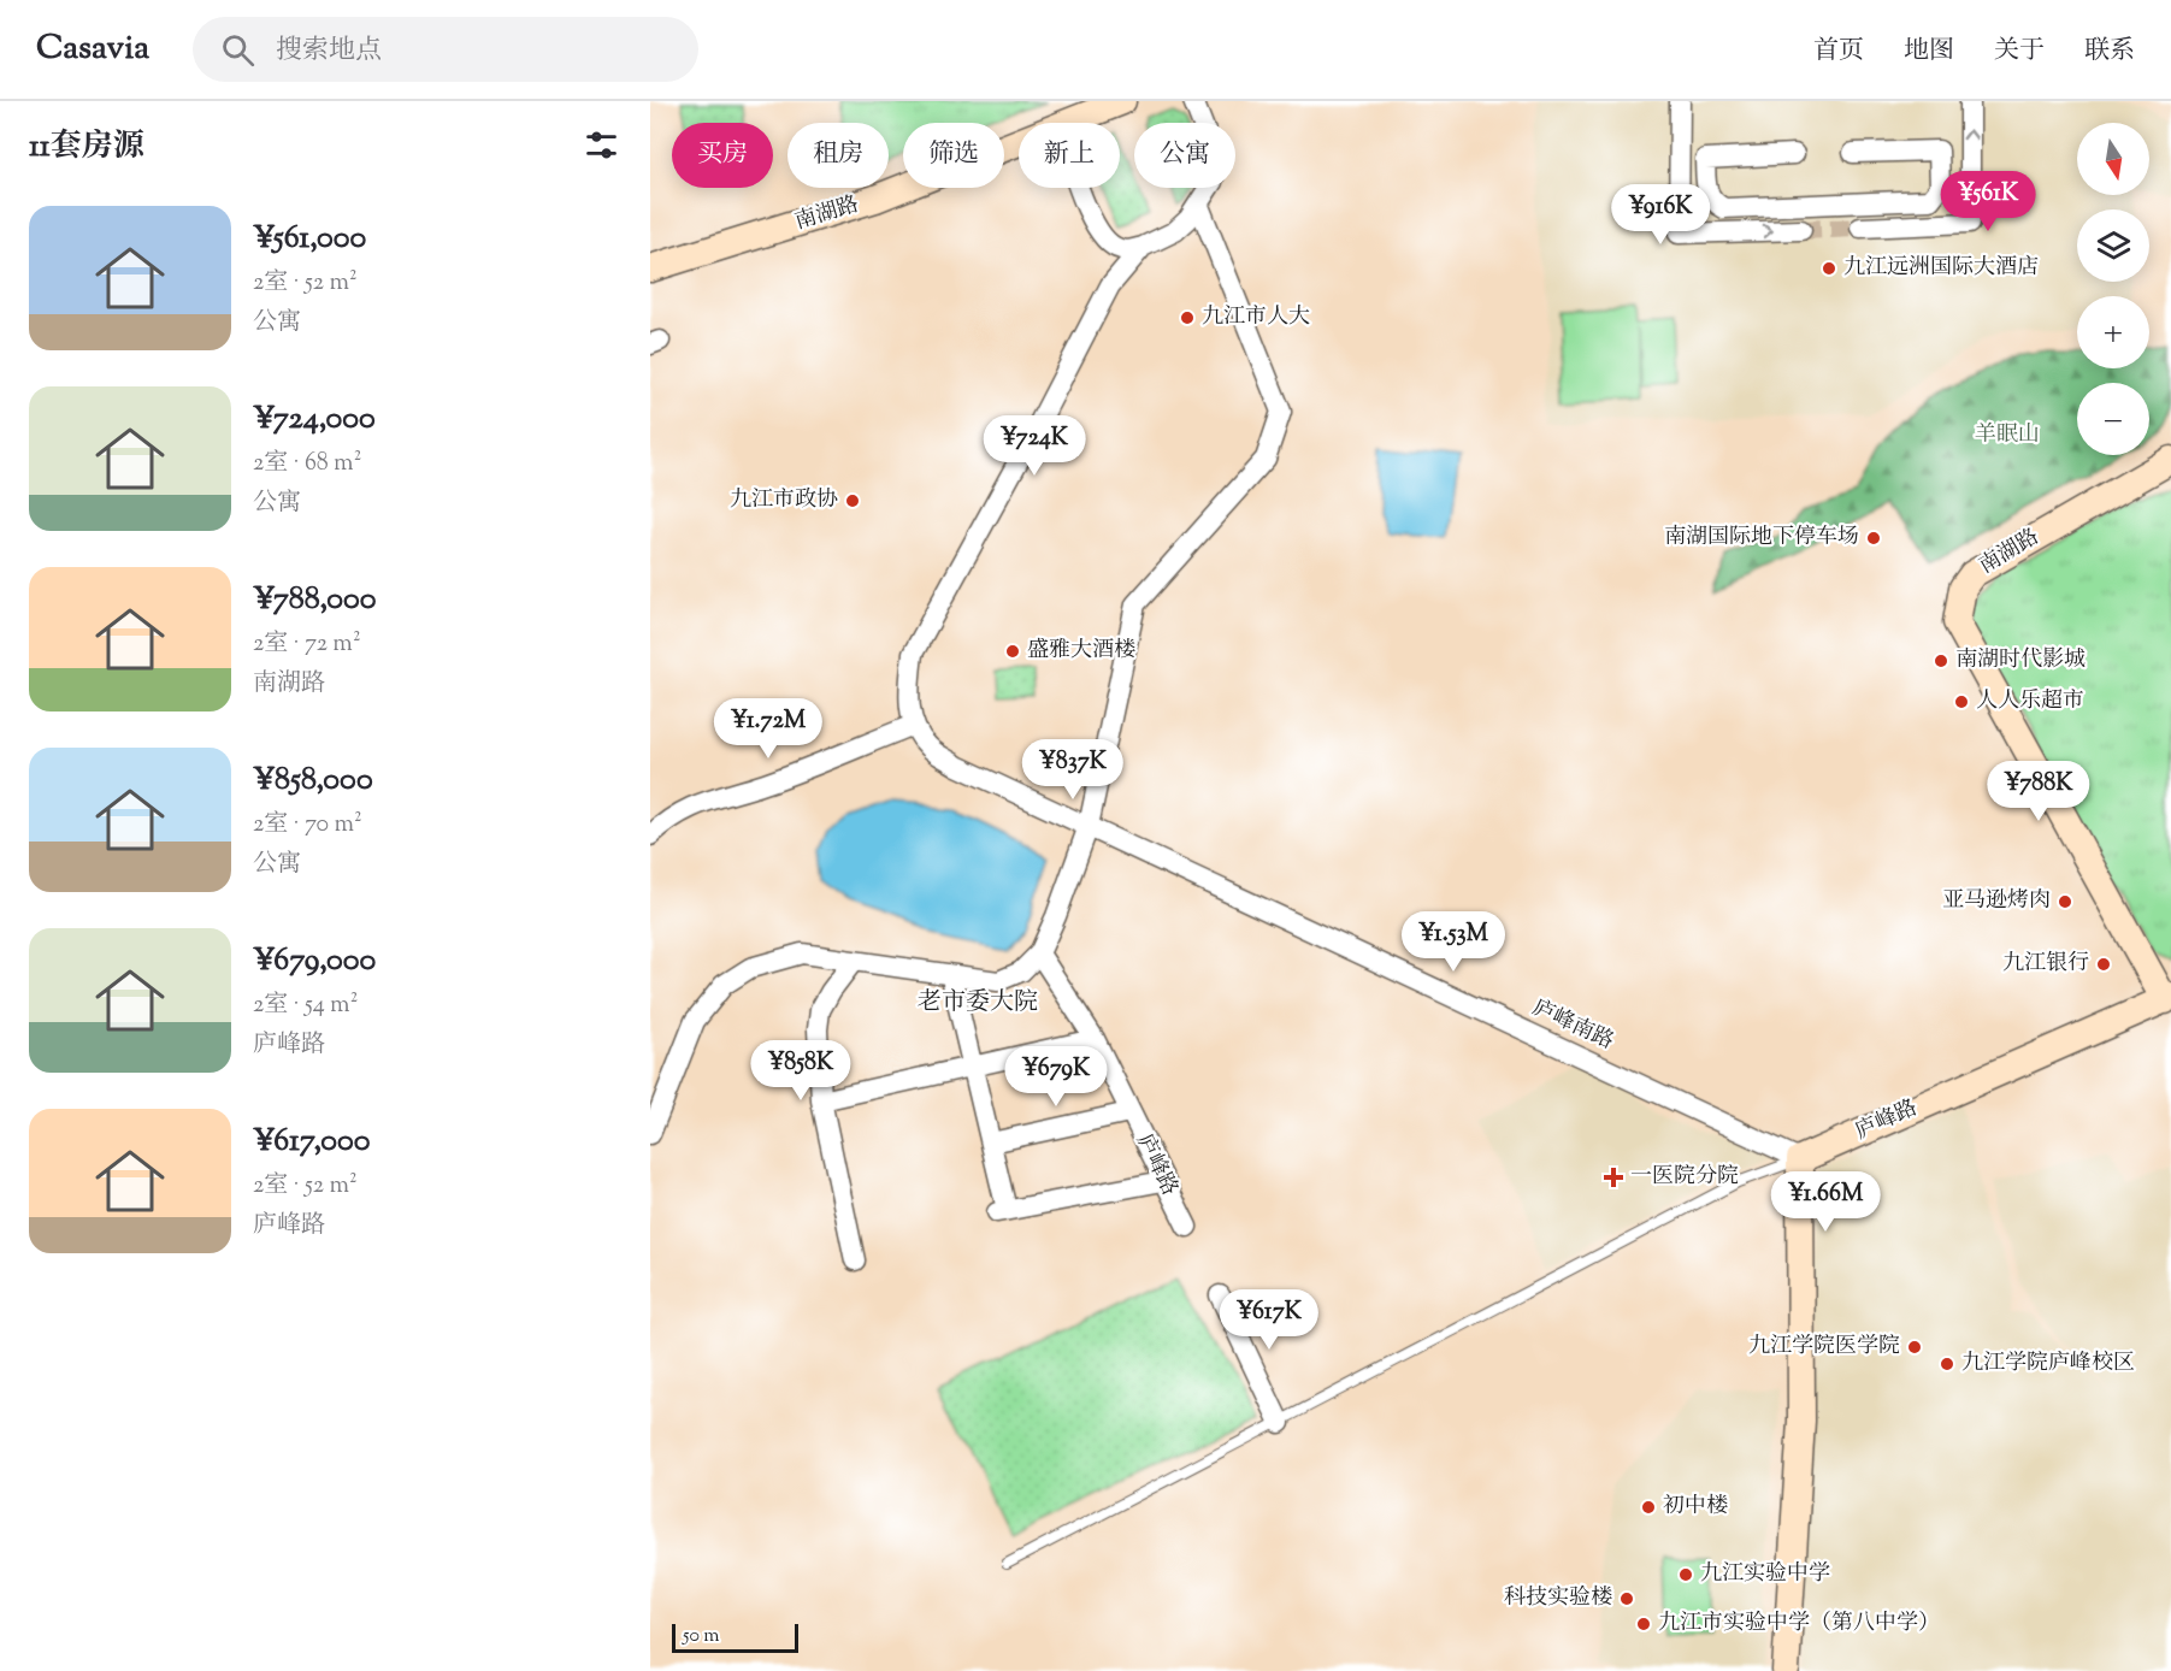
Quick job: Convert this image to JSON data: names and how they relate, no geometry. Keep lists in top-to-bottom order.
{
  "streets": {
    "street": ["南湖路", "庐峰南路", "庐峰路"]
  },
  "crossings": [
    ["南湖路", "庐峰路"],
    ["庐峰南路", "庐峰路"]
  ],
  "districts": ["老市委大院"],
  "parks": ["羊眠山"],
  "places": {
    "other": [
      "九江远洲国际大酒店",
      "九江市人大",
      "九江市政协",
      "南湖国际地下停车场",
      "盛雅大酒楼",
      "南湖时代影城",
      "人人乐超市",
      "亚马逊烤肉",
      "九江银行",
      "九江学院医学院",
      "九江学院庐峰校区",
      "初中楼",
      "九江实验中学",
      "科技实验楼",
      "九江市实验中学（第八中学）"
    ],
    "health": ["一医院分院"]
  },
  "scale_bar": "50 m",
  "north": "bottom",
  "page": {
    "header": "Casavia",
    "search": "搜索地点",
    "nav": [
      "首页",
      "地图",
      "关于",
      "联系"
    ],
    "heading": "11套房源",
    "map_buttons": ["+", "−"],
    "chip": [
      "买房",
      "租房",
      "筛选",
      "新上",
      "公寓"
    ],
    "price": [
      "¥561K",
      "¥916K",
      "¥724K",
      "¥1.72M",
      "¥837K",
      "¥788K",
      "¥1.53M",
      "¥858K",
      "¥679K",
      "¥1.66M",
      "¥617K"
    ],
    "list": [
      {
        "name": "¥561,000",
        "note": "2室 · 52 m² · 公寓"
      },
      {
        "name": "¥724,000",
        "note": "2室 · 68 m² · 公寓"
      },
      {
        "name": "¥788,000",
        "note": "2室 · 72 m² · 南湖路"
      },
      {
        "name": "¥858,000",
        "note": "2室 · 70 m² · 公寓"
      },
      {
        "name": "¥679,000",
        "note": "2室 · 54 m² · 庐峰路"
      },
      {
        "name": "¥617,000",
        "note": "2室 · 52 m² · 庐峰路"
      }
    ],
    "scale": "50 m"
  }
}
